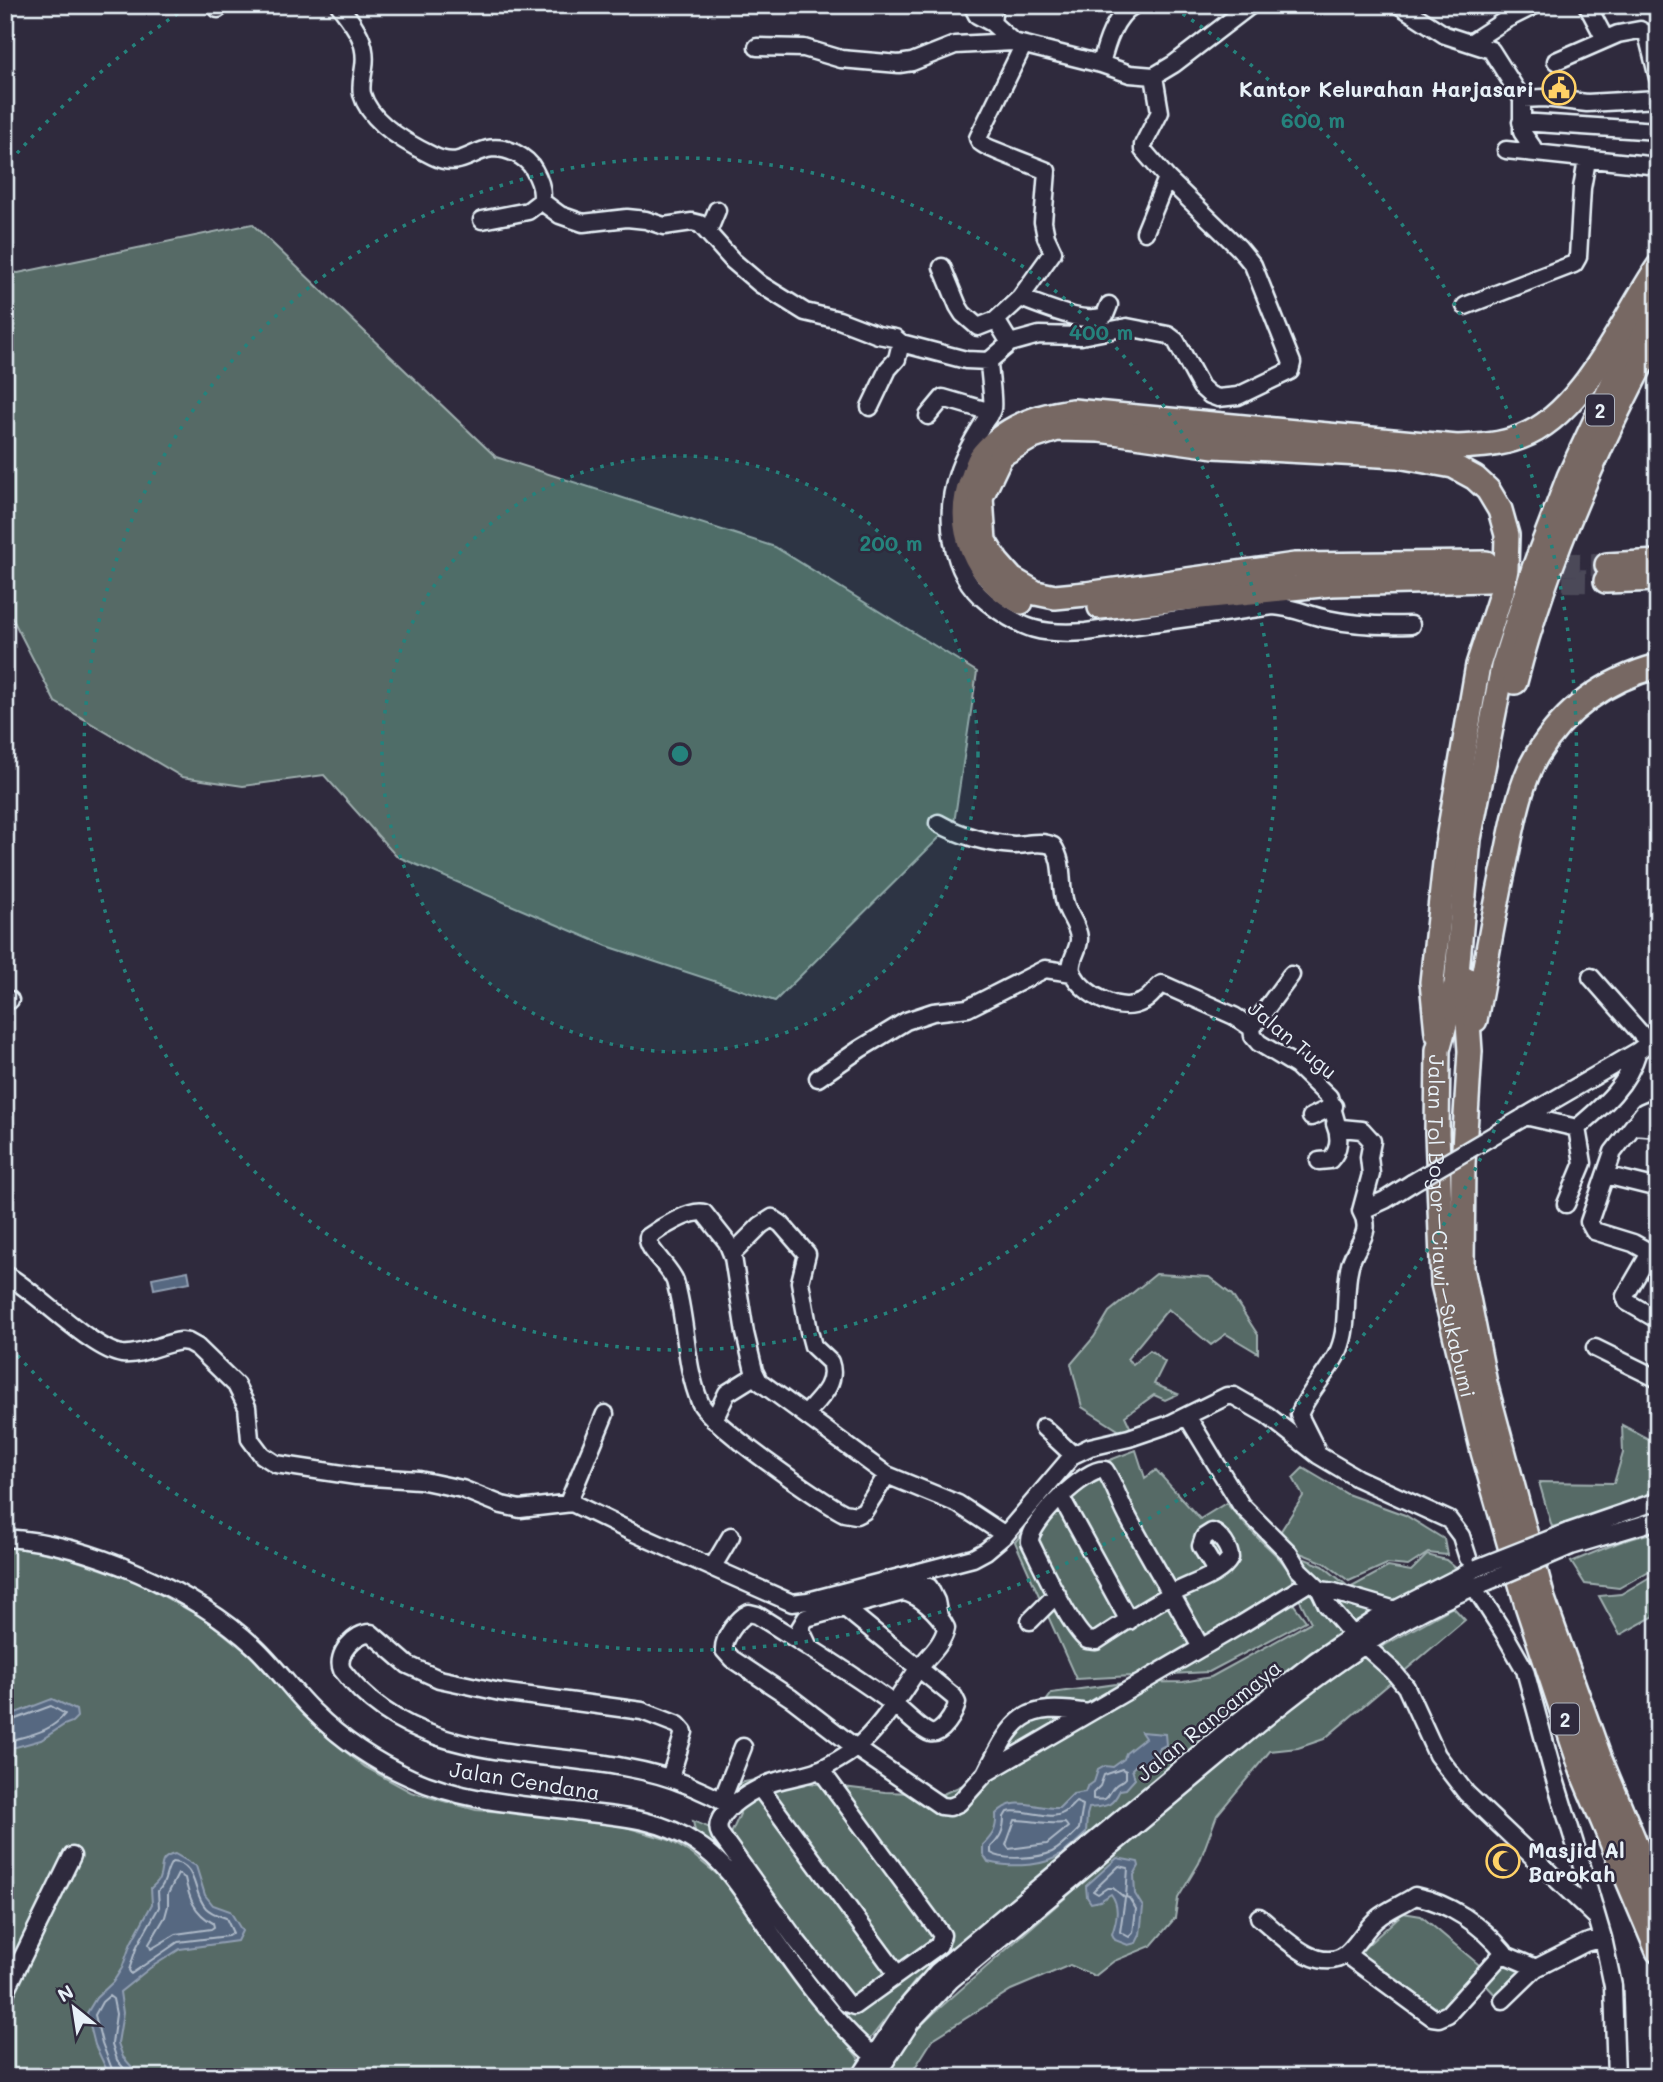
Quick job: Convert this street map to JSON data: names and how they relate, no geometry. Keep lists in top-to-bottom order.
{
  "streets": {
    "highway": ["2", "Jalan Tol Bogor–Ciawi–Sukabumi"],
    "street": ["Jalan Tugu", "Jalan Rancamaya", "Jalan Cendana"]
  },
  "crossings": [
    ["Jalan Rancamaya", "Jalan Cendana"]
  ],
  "places": {
    "public building": ["Kantor Kelurahan Harjasari"],
    "mosque": ["Masjid Al Barokah"]
  },
  "north": "top left",
  "rings": ["600 m", "400 m", "200 m"]
}
